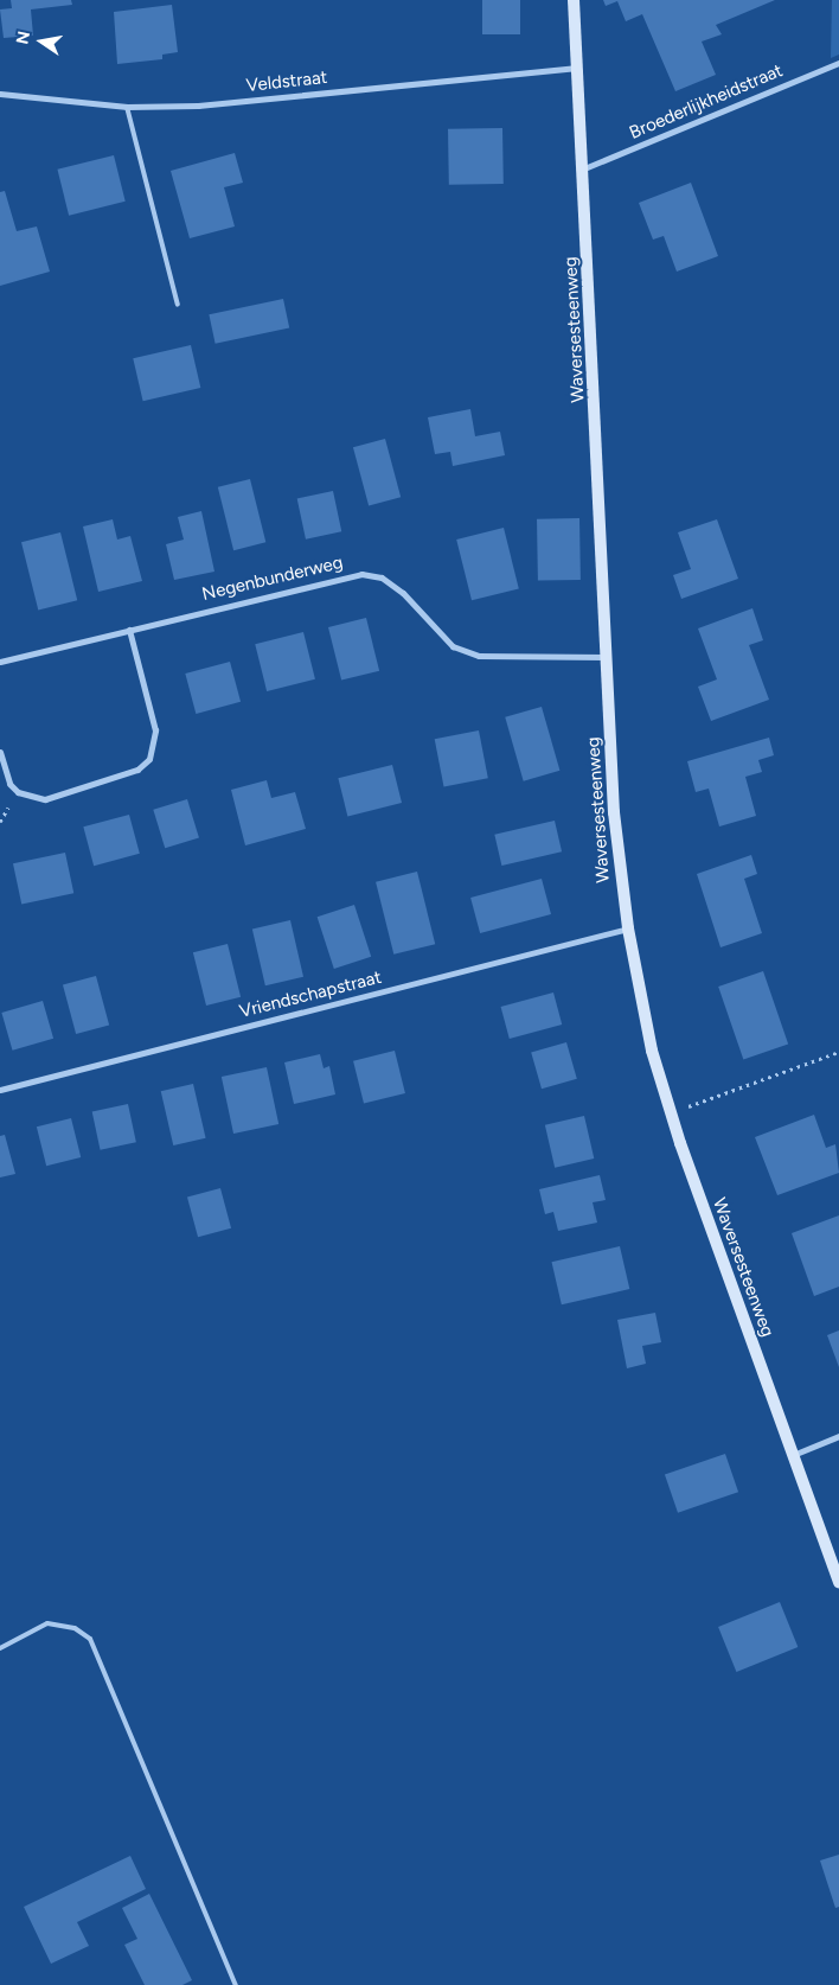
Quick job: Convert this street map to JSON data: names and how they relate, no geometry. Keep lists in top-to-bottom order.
{
  "streets": {
    "street": [
      "Veldstraat",
      "Broederlijkheidstraat",
      "Waversesteenweg",
      "Negenbunderweg",
      "Vriendschapstraat"
    ]
  },
  "crossings": [
    ["Veldstraat", "Waversesteenweg"],
    ["Broederlijkheidstraat", "Waversesteenweg"],
    ["Waversesteenweg", "Negenbunderweg"],
    ["Waversesteenweg", "Vriendschapstraat"]
  ],
  "north": "left"
}
